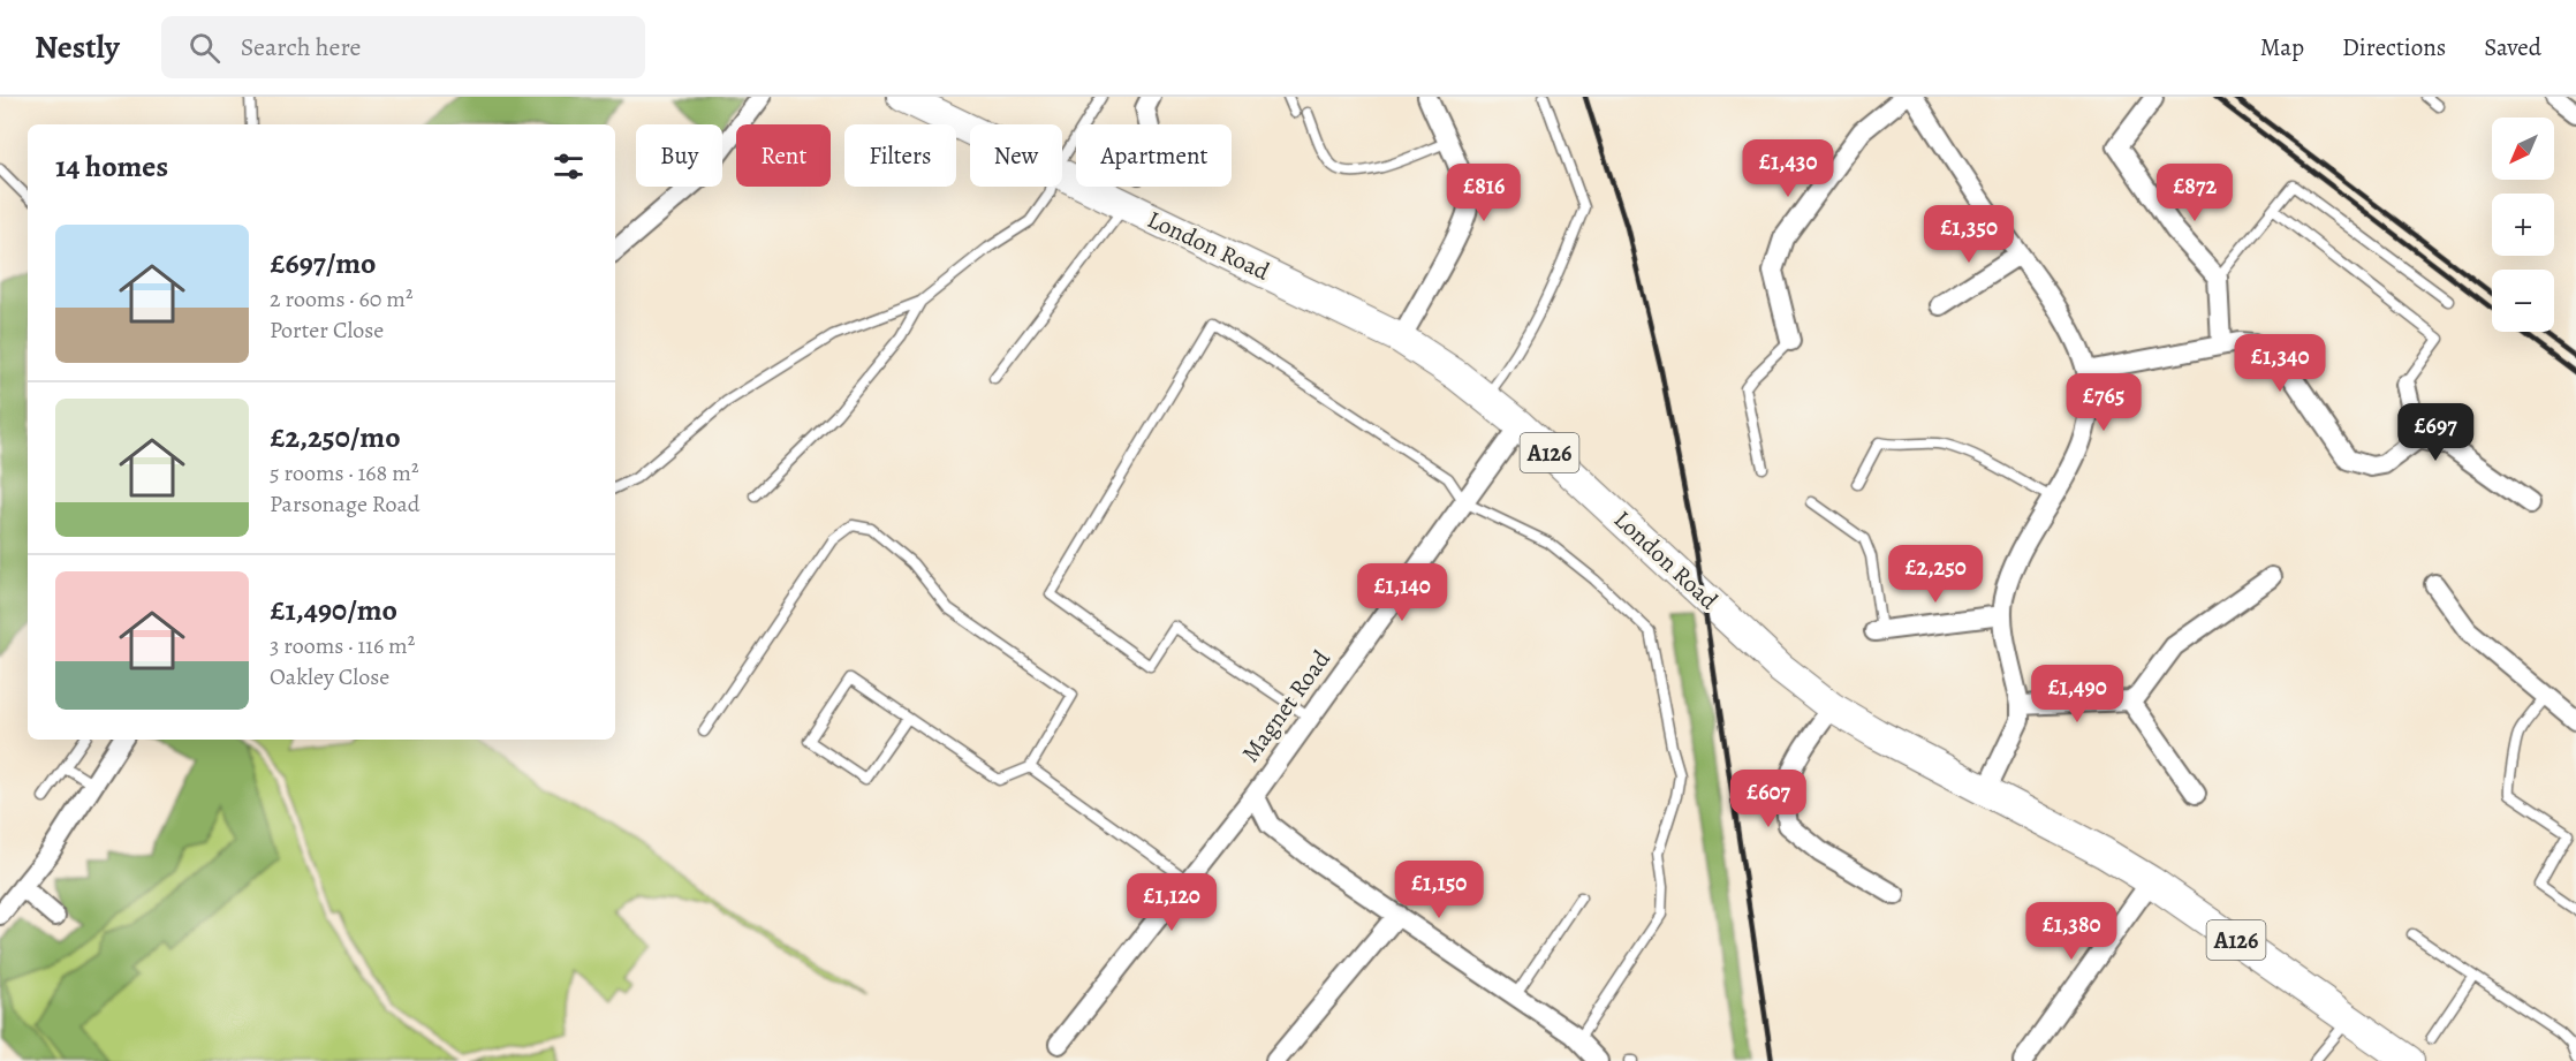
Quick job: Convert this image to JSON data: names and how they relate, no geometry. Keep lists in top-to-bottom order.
{
  "streets": {
    "main road": ["London Road", "A126"],
    "street": ["Magnet Road"]
  },
  "crossings": [
    ["London Road", "Magnet Road"]
  ],
  "north": "bottom left",
  "page": {
    "header": "Nestly",
    "search": "Search here",
    "nav": ["Map", "Directions", "Saved"],
    "map_buttons": ["+", "−"],
    "chip": [
      "Buy",
      "Rent",
      "Filters",
      "New",
      "Apartment"
    ],
    "heading": "14 homes",
    "price": [
      "£1,430",
      "£816",
      "£872",
      "£1,350",
      "£1,340",
      "£765",
      "£697",
      "£2,250",
      "£1,140",
      "£1,490",
      "£607",
      "£1,150",
      "£1,120",
      "£1,380"
    ],
    "list": [
      {
        "name": "£697/mo",
        "note": "2 rooms · 60 m² · Porter Close"
      },
      {
        "name": "£2,250/mo",
        "note": "5 rooms · 168 m² · Parsonage Road"
      },
      {
        "name": "£1,490/mo",
        "note": "3 rooms · 116 m² · Oakley Close"
      }
    ]
  }
}
